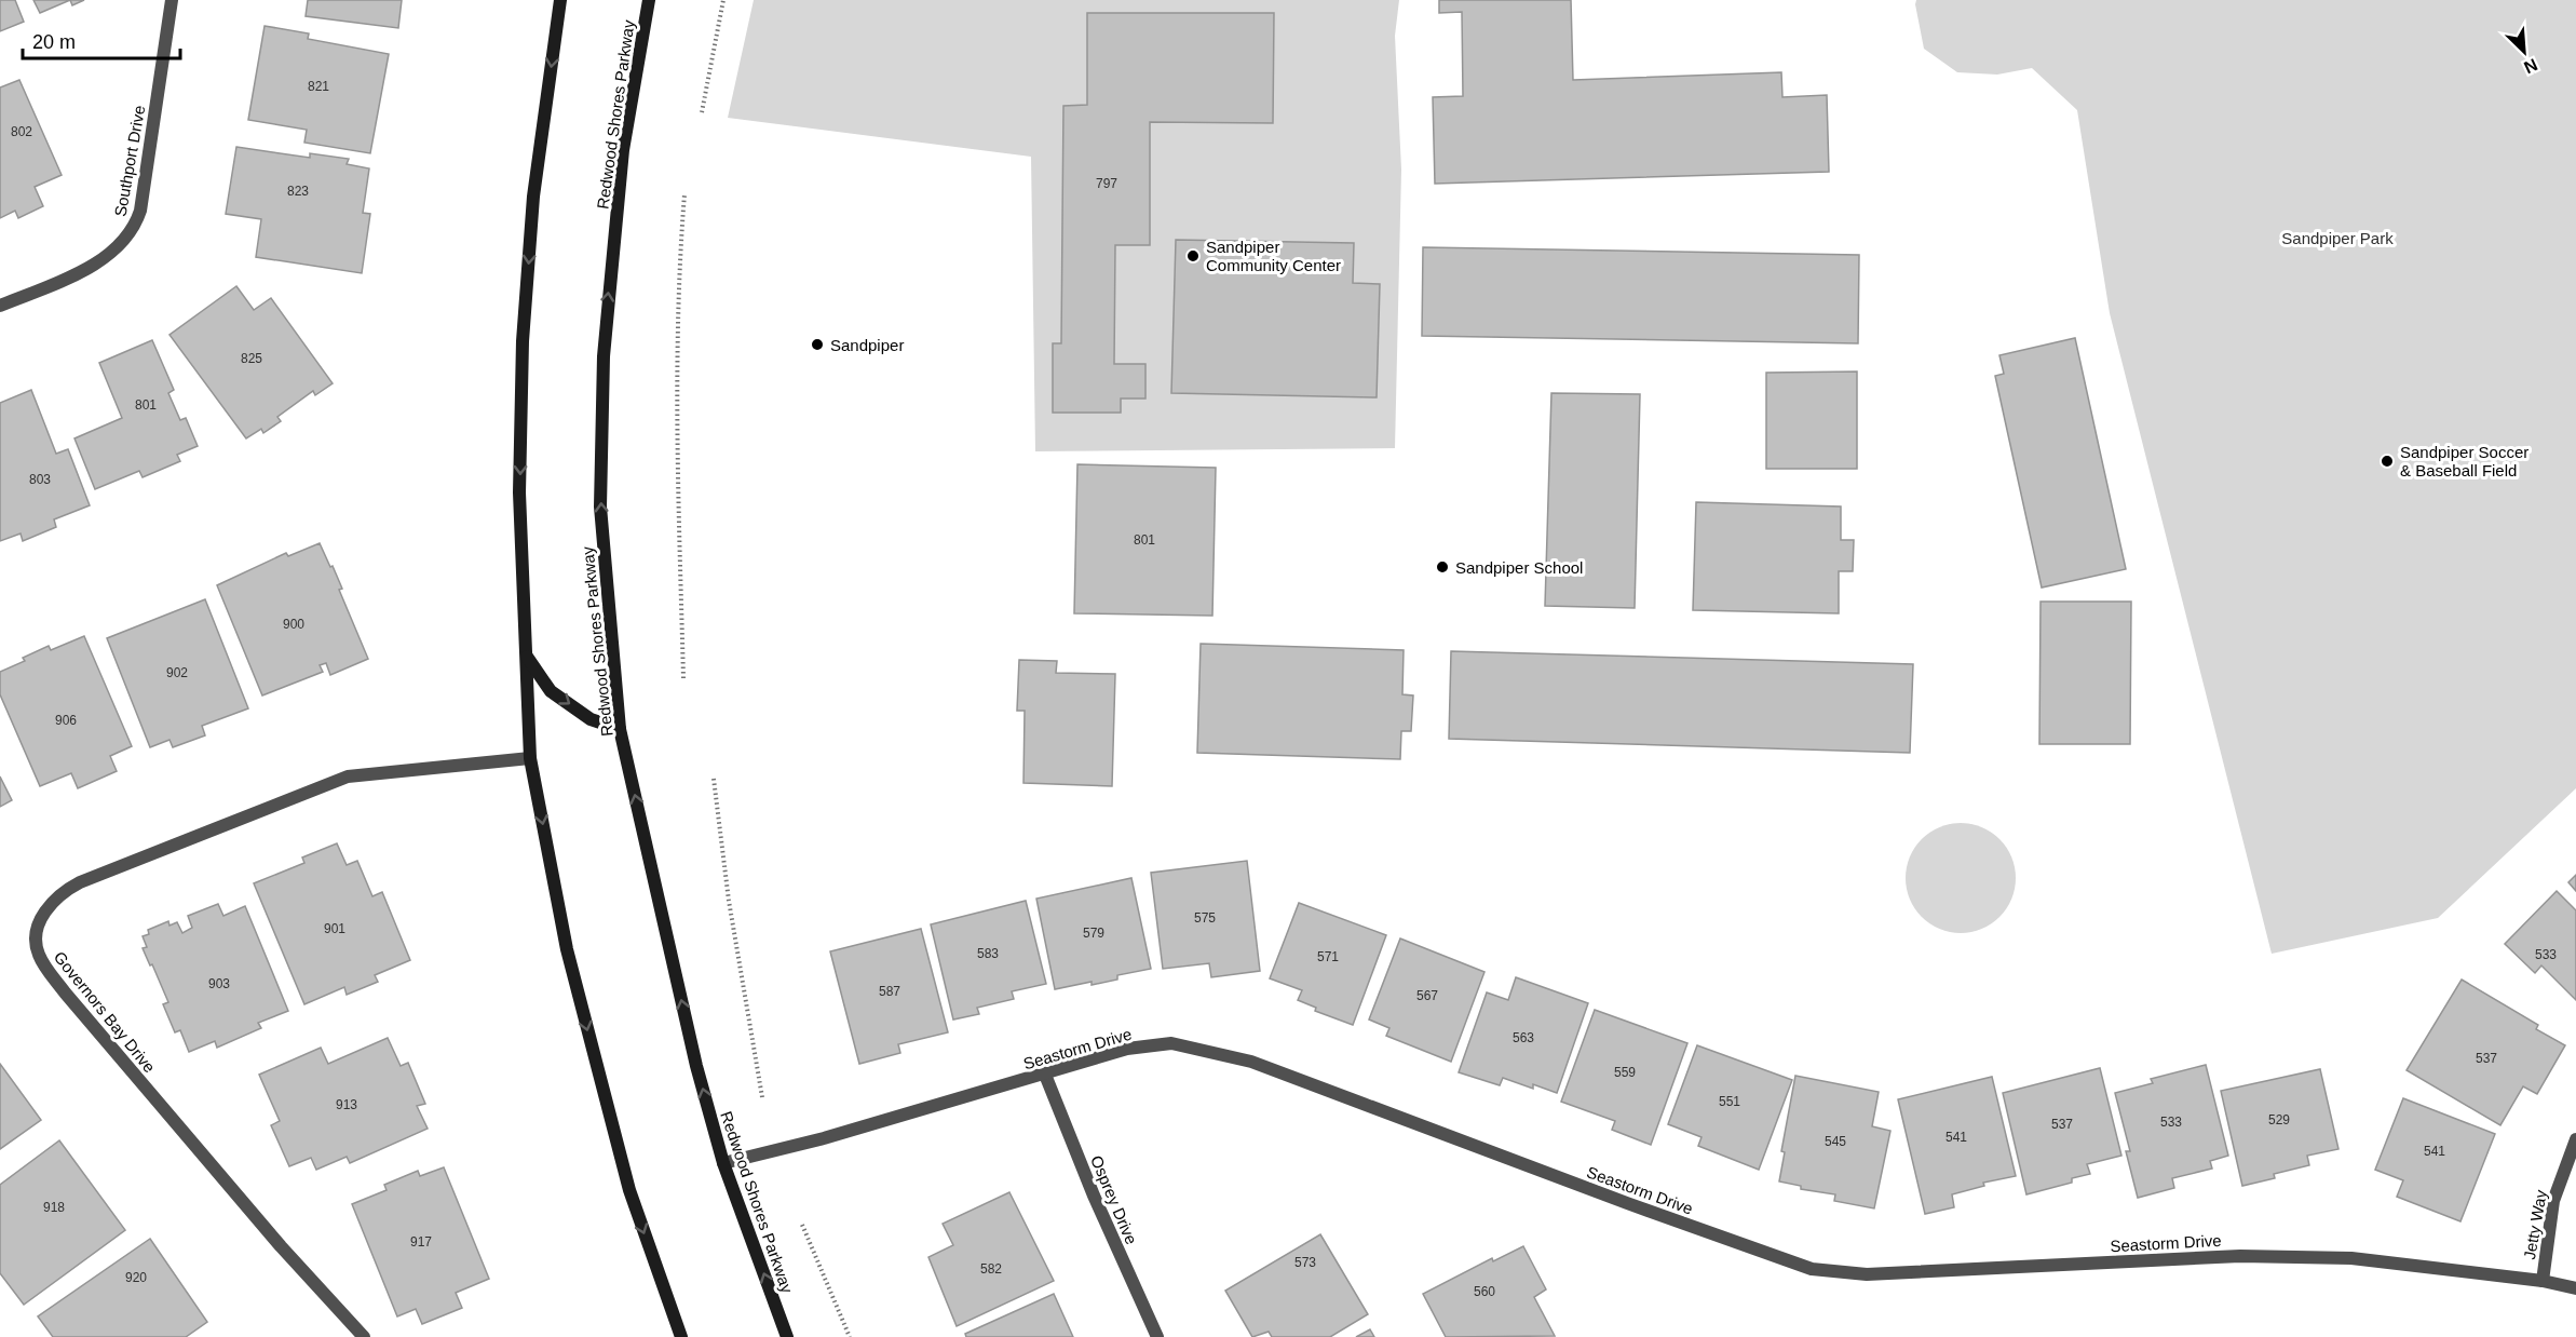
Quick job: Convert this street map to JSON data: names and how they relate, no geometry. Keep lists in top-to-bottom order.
{
  "streets": {
    "main road": ["Redwood Shores Parkway"],
    "street": [
      "Southport Drive",
      "Governors Bay Drive",
      "Seastorm Drive",
      "Osprey Drive",
      "Jetty Way"
    ]
  },
  "crossings": [
    ["Redwood Shores Parkway", "Seastorm Drive"],
    ["Seastorm Drive", "Osprey Drive"],
    ["Seastorm Drive", "Jetty Way"]
  ],
  "parks": ["Sandpiper Park"],
  "places": [
    "Sandpiper Community Center",
    "Sandpiper",
    "Sandpiper Soccer & Baseball Field",
    "Sandpiper School"
  ],
  "house_numbers": [
    "821",
    "802",
    "797",
    "823",
    "825",
    "801",
    "803",
    "801",
    "900",
    "902",
    "906",
    "575",
    "901",
    "579",
    "583",
    "533",
    "571",
    "903",
    "587",
    "567",
    "563",
    "537",
    "559",
    "551",
    "913",
    "529",
    "533",
    "537",
    "541",
    "545",
    "541",
    "918",
    "917",
    "573",
    "582",
    "920",
    "560"
  ],
  "scale_bar": "20 m",
  "north": "bottom right"
}
